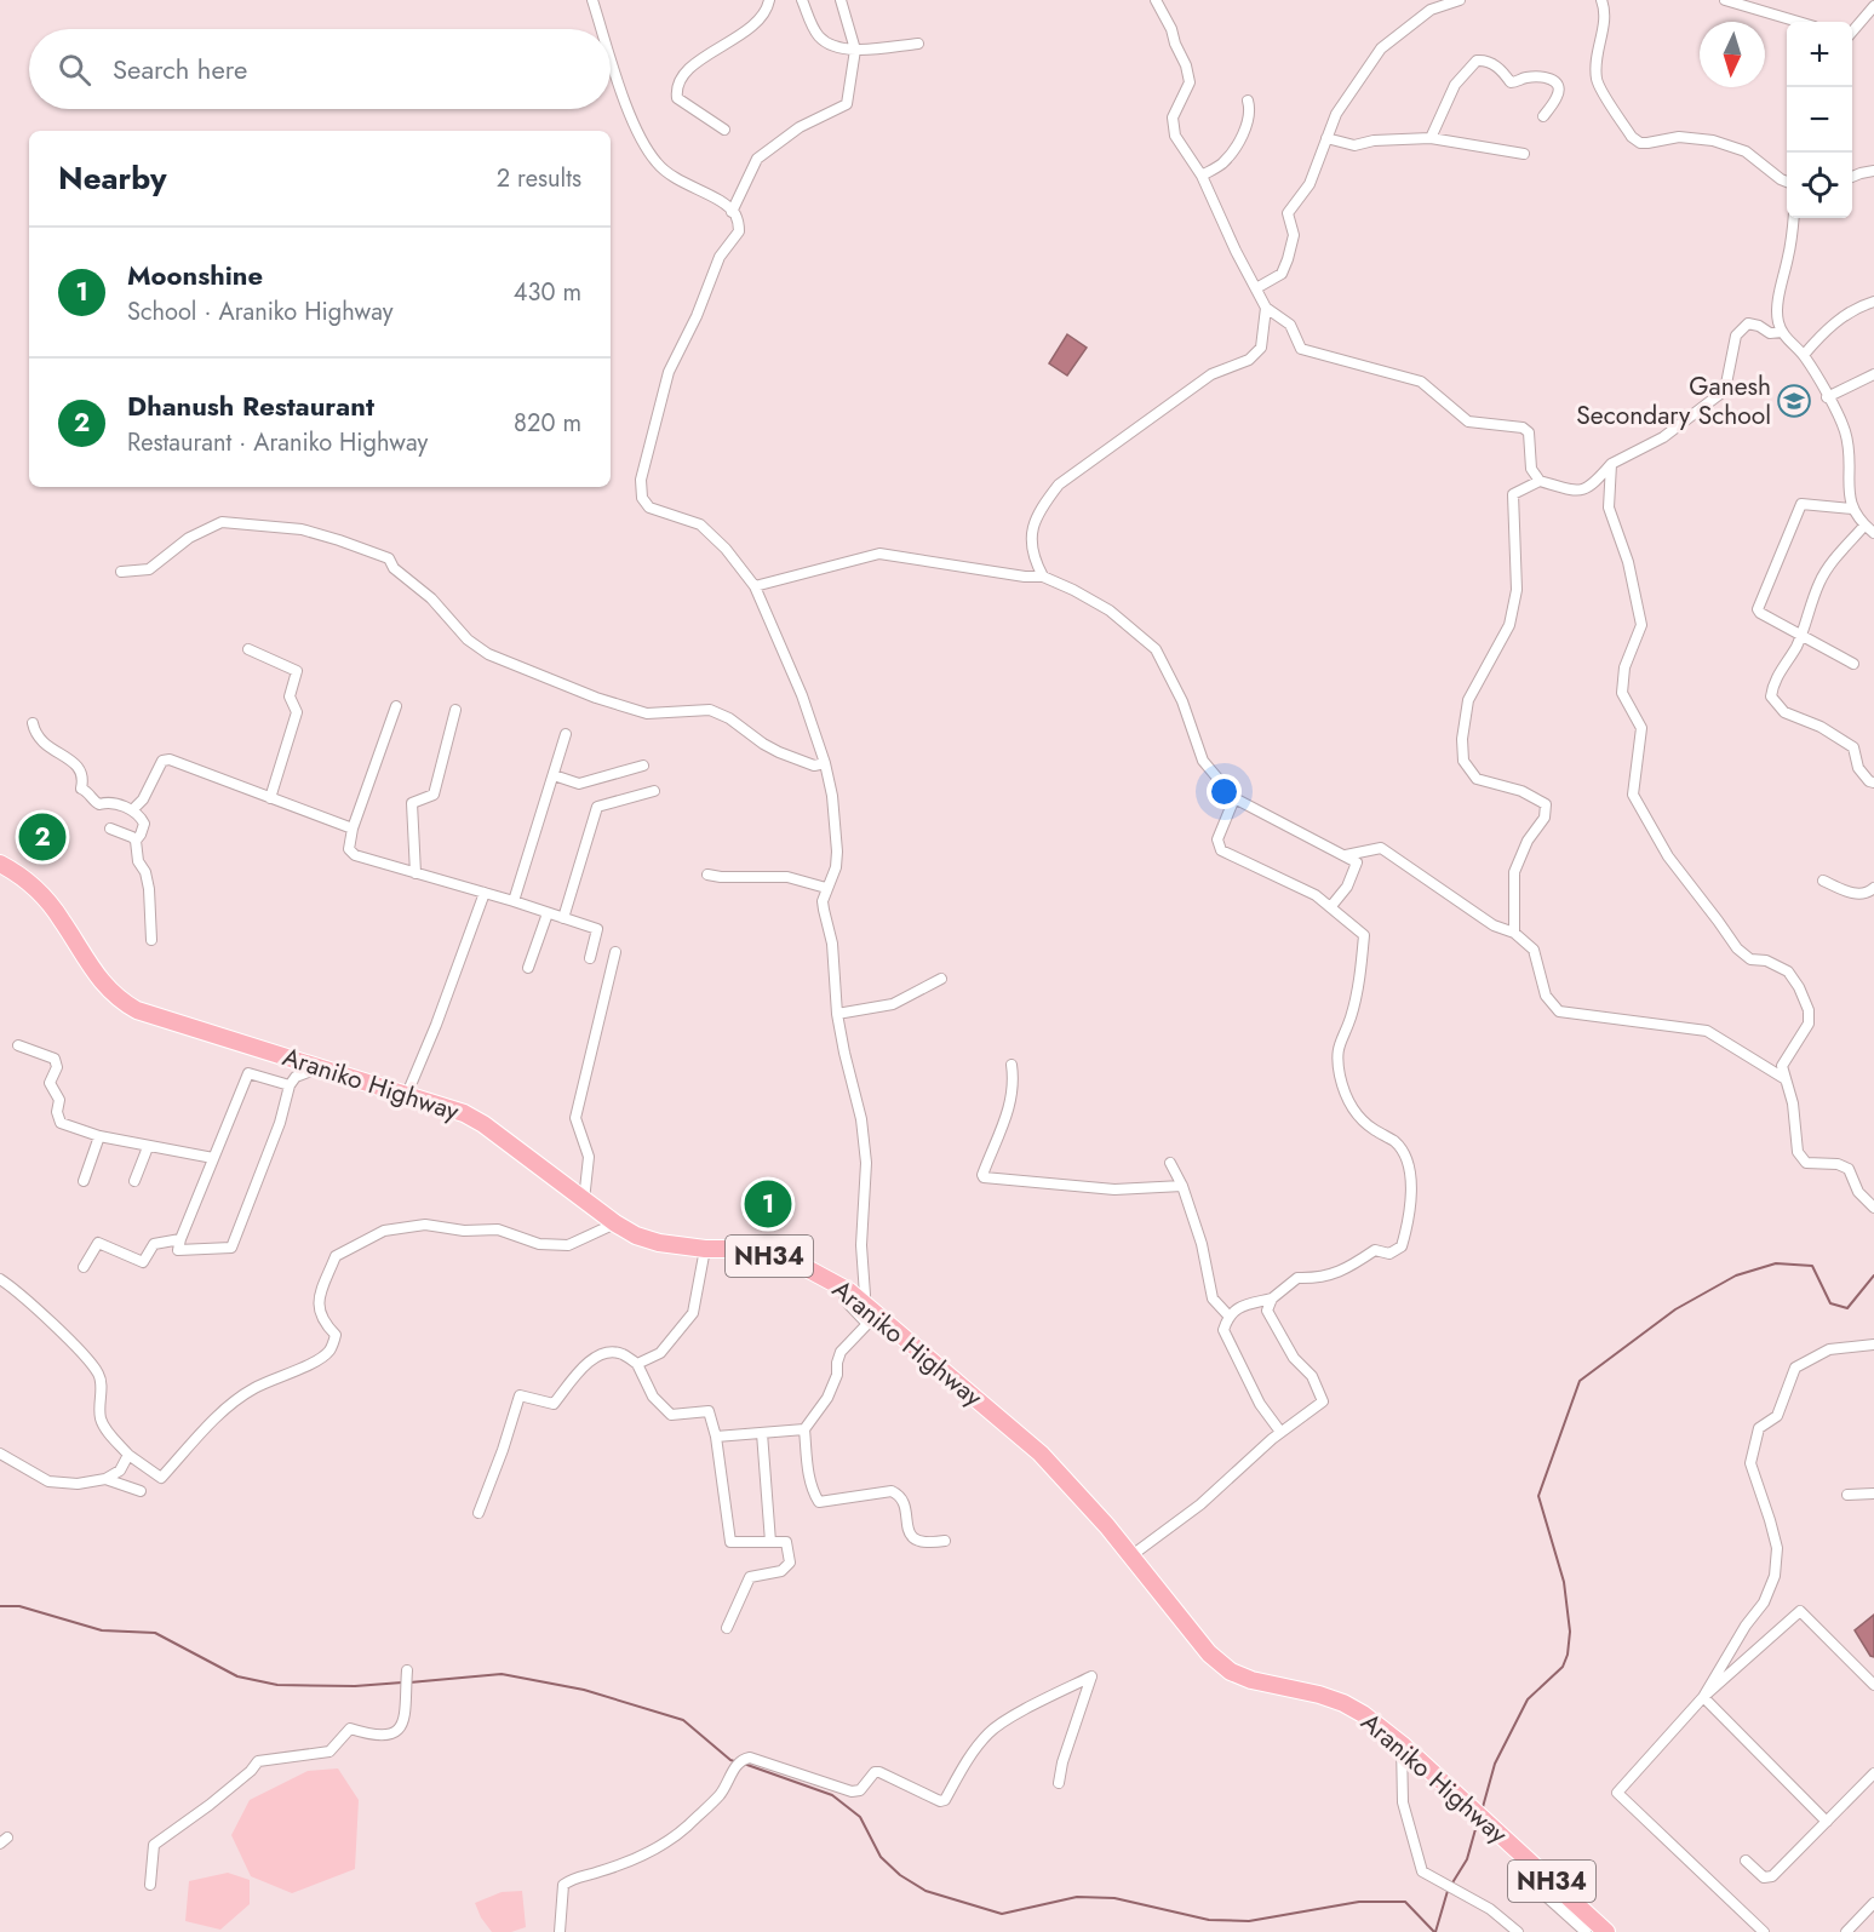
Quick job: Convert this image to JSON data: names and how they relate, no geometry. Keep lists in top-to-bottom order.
{
  "streets": {
    "highway": ["Araniko Highway", "NH34"]
  },
  "places": {
    "school or university": ["Ganesh Secondary School"]
  },
  "north": "bottom",
  "page": {
    "map_buttons": ["+", "−"],
    "search": "Search here",
    "heading": ["Nearby", "2 results"],
    "list": [
      {
        "mark": "1",
        "name": "Moonshine",
        "note": "School · Araniko Highway",
        "value": "430 m"
      },
      {
        "mark": "2",
        "name": "Dhanush Restaurant",
        "note": "Restaurant · Araniko Highway",
        "value": "820 m"
      }
    ],
    "pins": ["2", "1"]
  }
}
